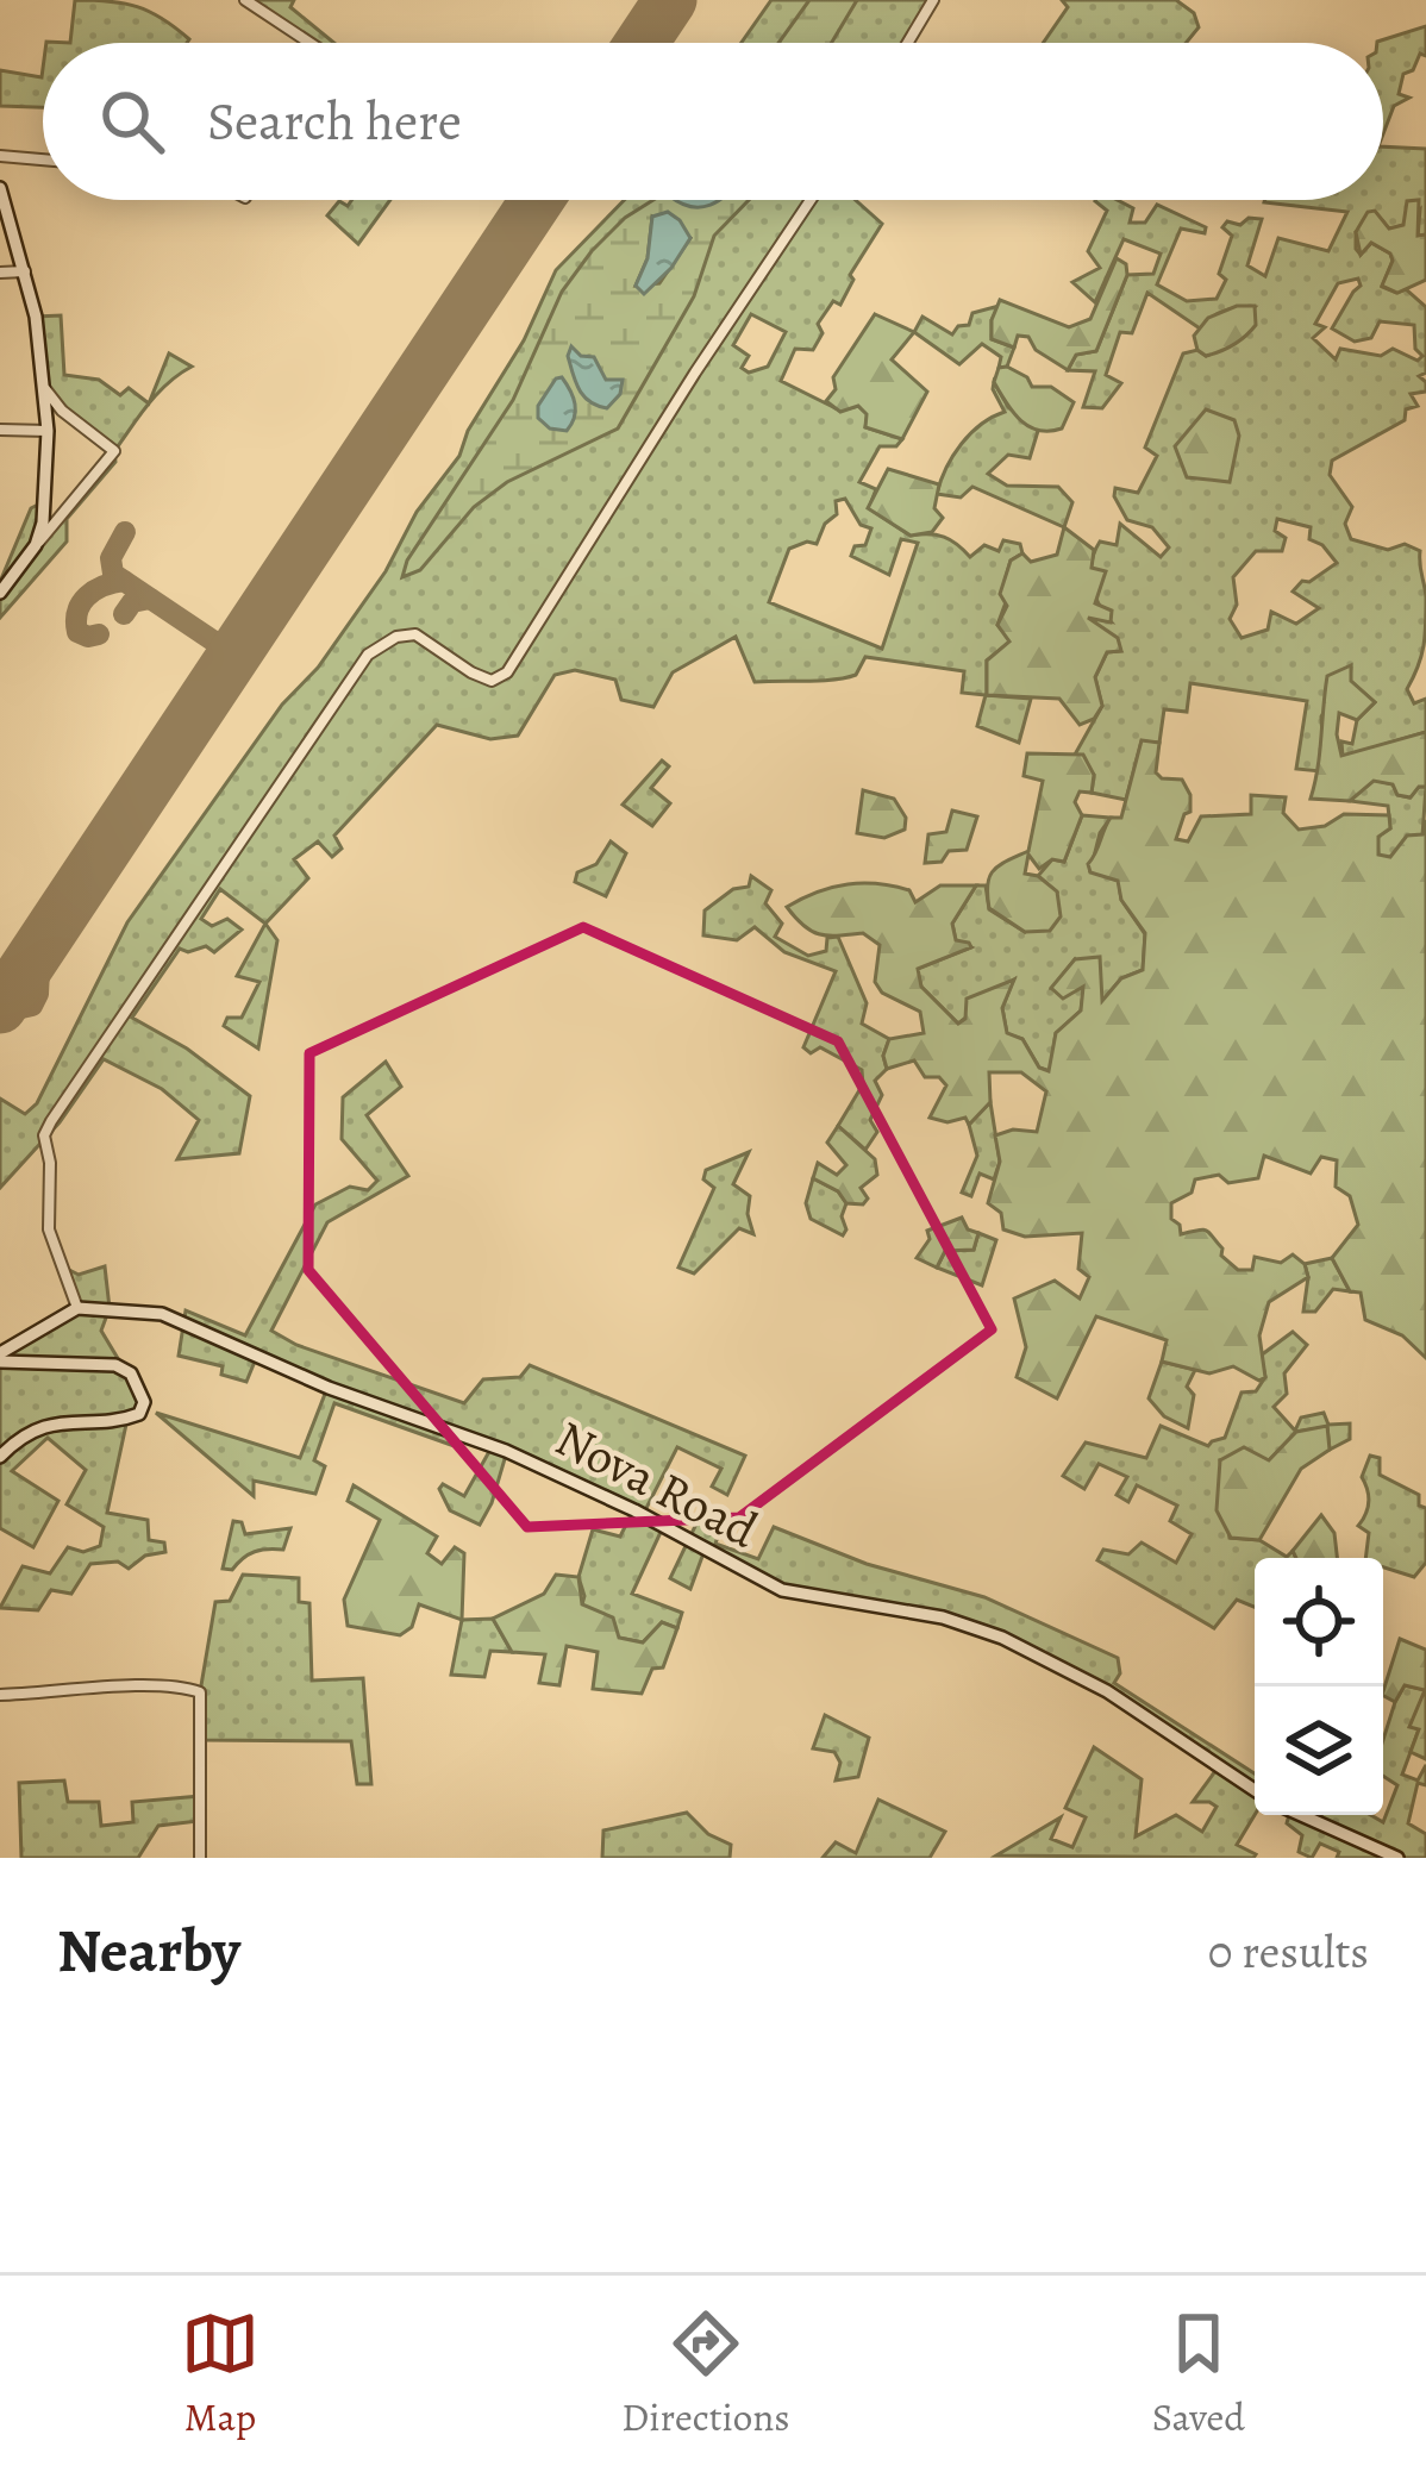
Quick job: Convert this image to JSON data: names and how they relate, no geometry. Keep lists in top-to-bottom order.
{
  "streets": {
    "street": ["Nova Road"]
  },
  "page": {
    "search": "Search here",
    "heading": ["Nearby", "0 results"],
    "nav": ["Map", "Directions", "Saved"]
  }
}
